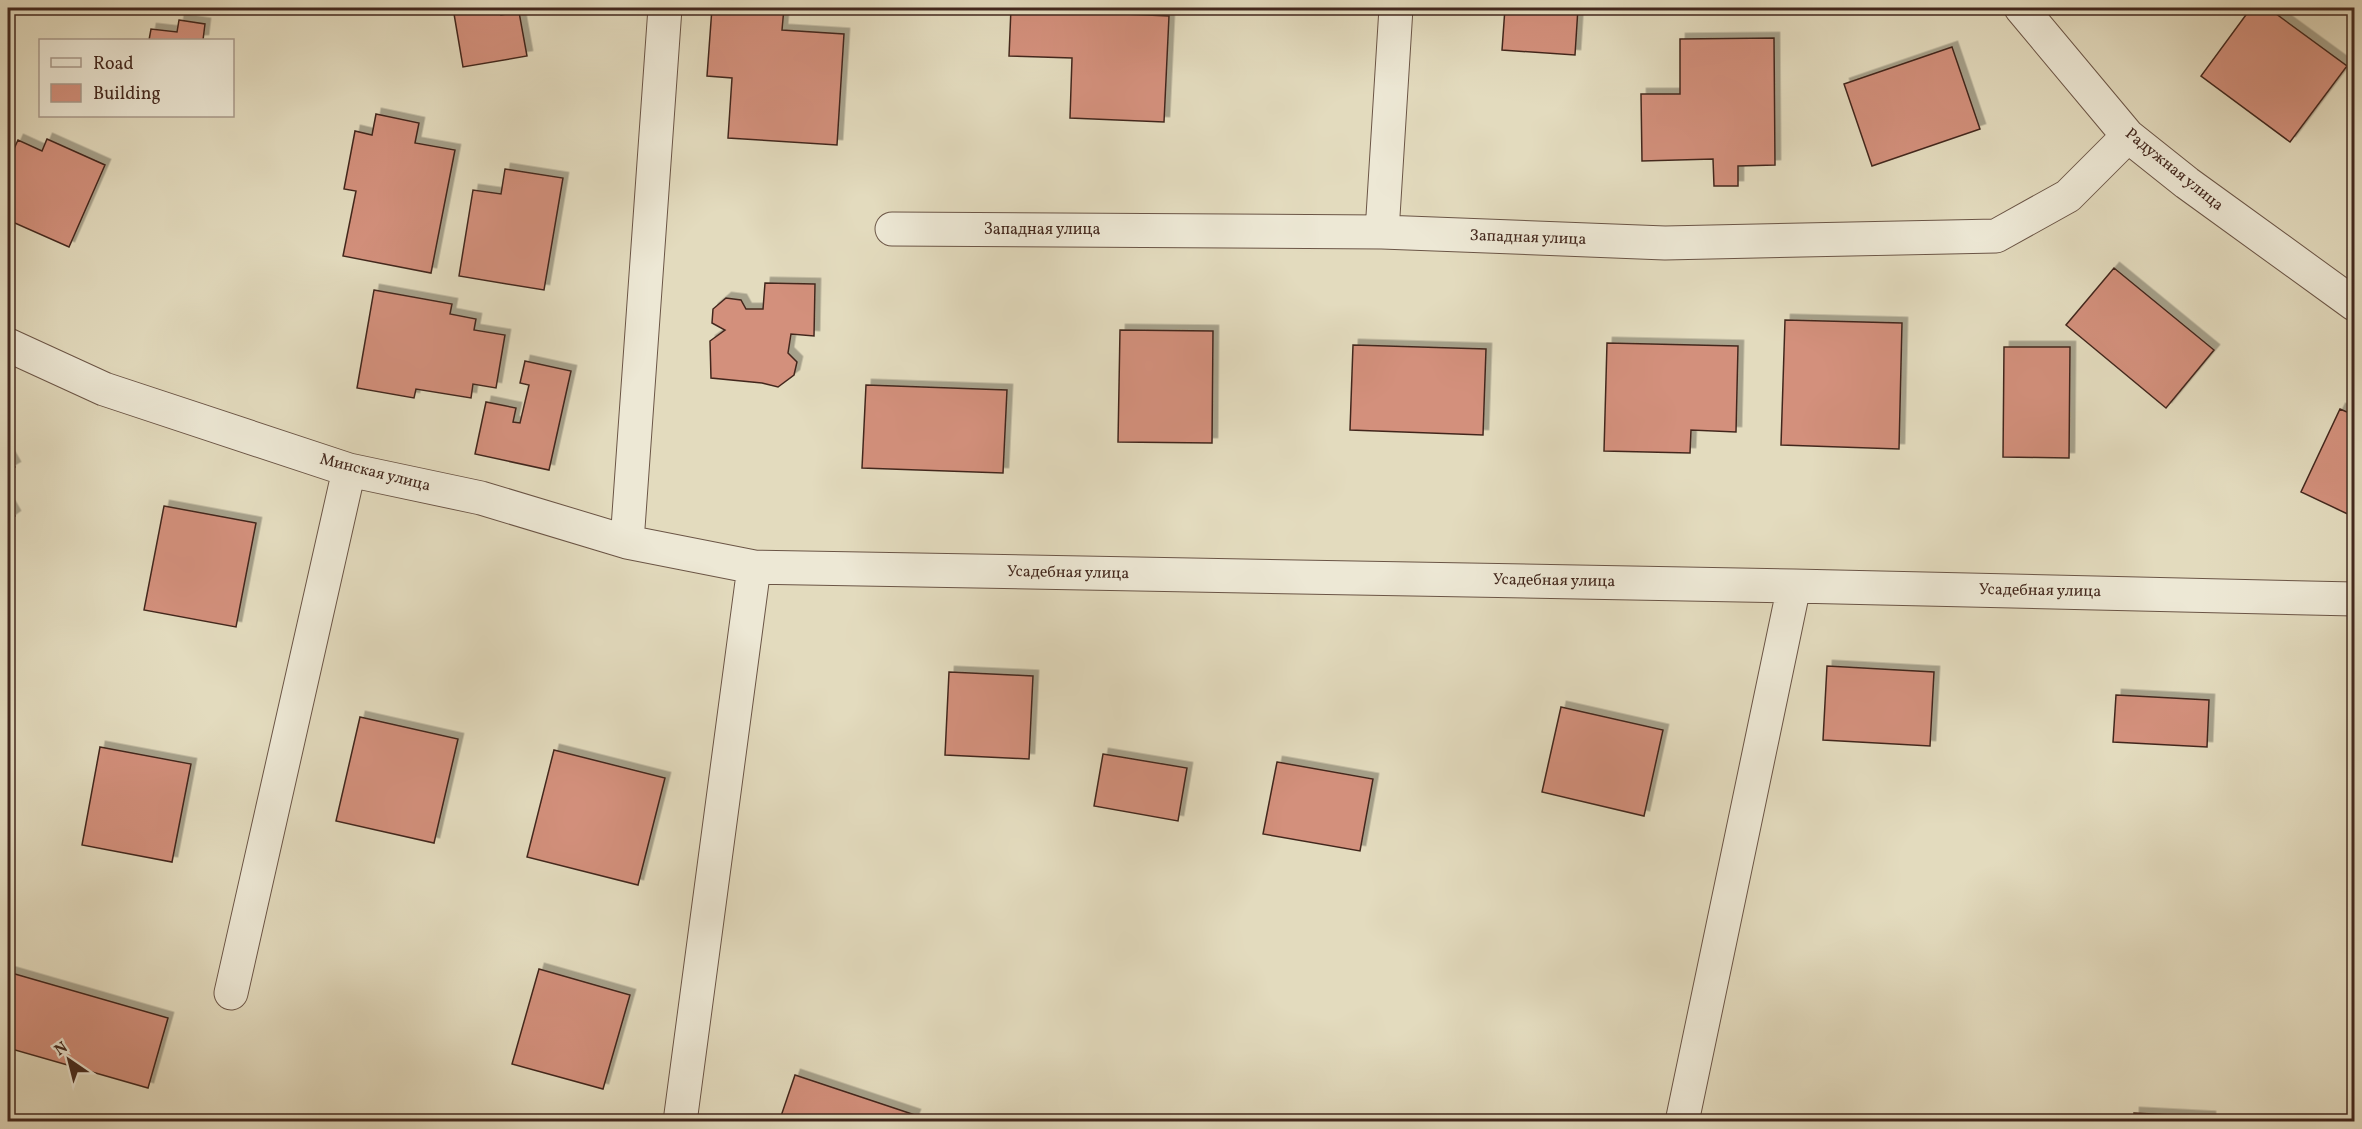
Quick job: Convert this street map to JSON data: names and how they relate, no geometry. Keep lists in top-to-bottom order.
{
  "streets": {
    "street": [
      "Радужная улица",
      "Западная улица",
      "Минская улица",
      "Усадебная улица"
    ]
  },
  "crossings": [
    ["Радужная улица", "Западная улица"],
    ["Минская улица", "Усадебная улица"]
  ],
  "legend": ["Road", "Building"],
  "north": "top left"
}
